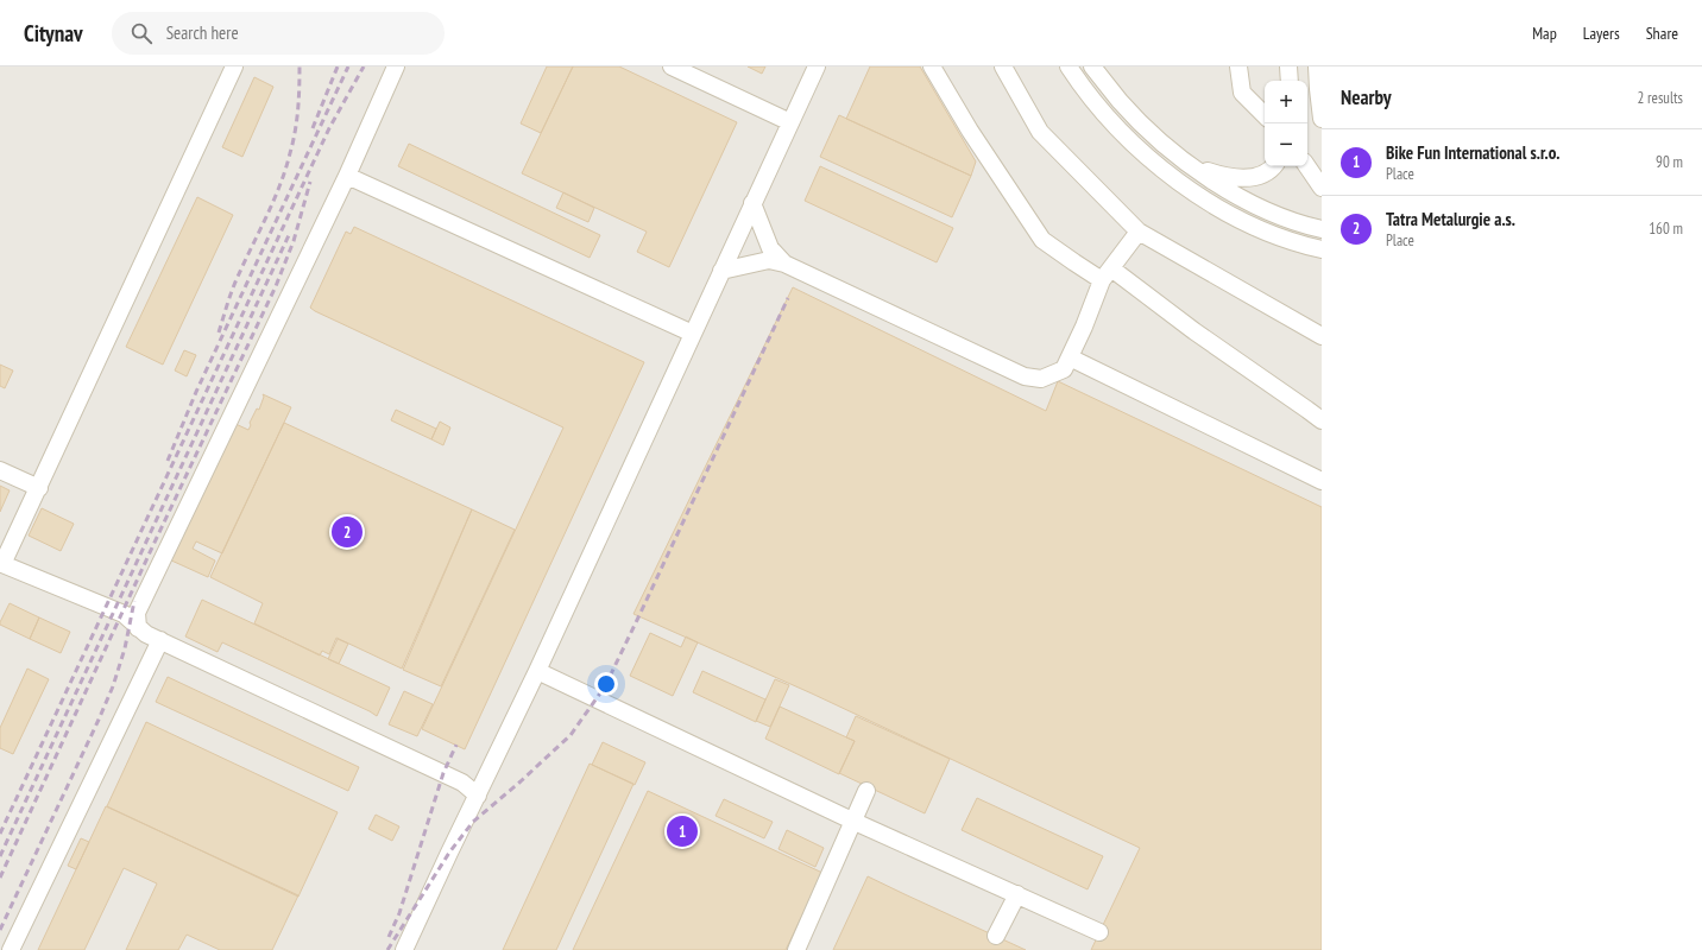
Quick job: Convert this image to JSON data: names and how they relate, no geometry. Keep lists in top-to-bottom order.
{
  "page": {
    "header": "Citynav",
    "search": "Search here",
    "nav": ["Map", "Layers", "Share"],
    "heading": ["Nearby", "2 results"],
    "map_buttons": ["+", "−"],
    "list": [
      {
        "mark": "1",
        "name": "Bike Fun International s.r.o.",
        "note": "Place",
        "value": "90 m"
      },
      {
        "mark": "2",
        "name": "Tatra Metalurgie a.s.",
        "note": "Place",
        "value": "160 m"
      }
    ],
    "pins": ["2", "1"]
  }
}
